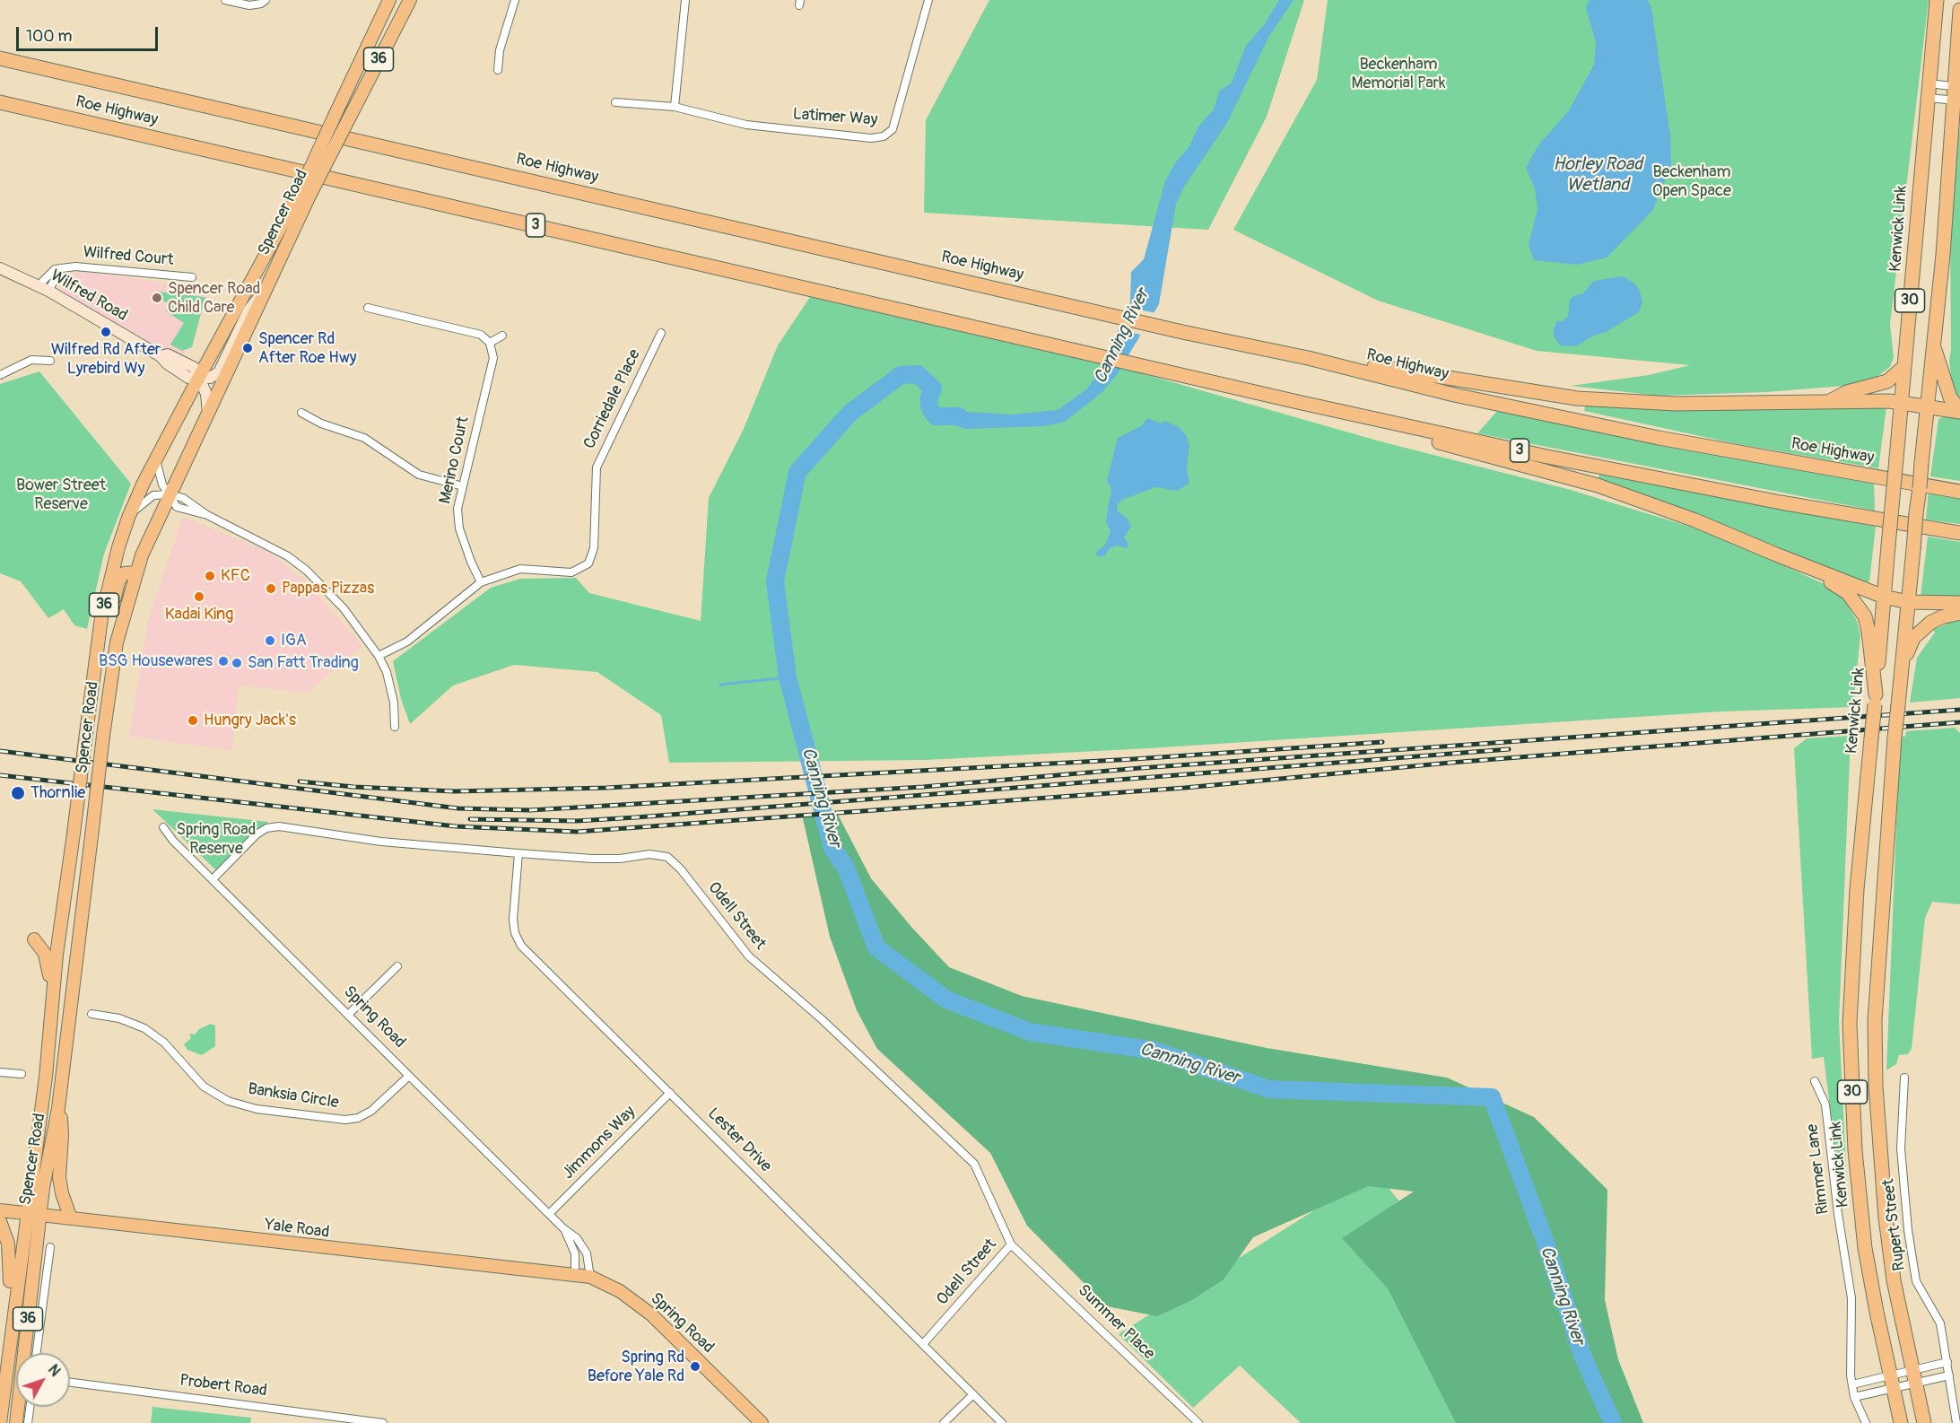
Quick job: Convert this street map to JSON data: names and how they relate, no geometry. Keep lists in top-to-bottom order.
{
  "streets": {
    "highway": [
      "Roe Highway",
      "3",
      "Kenwick Link",
      "30"
    ],
    "main road": [
      "36",
      "Spencer Road",
      "Wilfred Road",
      "Spring Road",
      "Yale Road"
    ],
    "street": [
      "Latimer Way",
      "Wilfred Court",
      "Corriedale Place",
      "Merino Court",
      "Odell Street",
      "Banksia Circle",
      "Lester Drive",
      "Jimmons Way",
      "Rimmer Lane",
      "Rupert Street",
      "Summer Place",
      "Probert Road"
    ]
  },
  "crossings": [
    ["Spencer Road", "Wilfred Road"],
    ["Spencer Road", "Yale Road"],
    ["Wilfred Court", "Wilfred Road"],
    ["Corriedale Place", "Merino Court"],
    ["Odell Street", "Spring Road"],
    ["Odell Street", "Lester Drive"],
    ["Odell Street", "Summer Place"],
    ["Spring Road", "Banksia Circle"],
    ["Spring Road", "Jimmons Way"],
    ["Spring Road", "Yale Road"],
    ["Lester Drive", "Jimmons Way"]
  ],
  "water": ["Horley Road Wetland", "Canning River"],
  "parks": [
    "Beckenham Memorial Park",
    "Beckenham Open Space",
    "Bower Street Reserve",
    "Spring Road Reserve"
  ],
  "places": [
    "Spencer Road Child Care",
    "Wilfred Rd After Lyrebird Wy",
    "Spencer Rd After Roe Hwy",
    "KFC",
    "Pappas Pizzas",
    "Kadai King",
    "IGA",
    "BSG Housewares",
    "San Fatt Trading",
    "Hungry Jack's",
    "Thornlie",
    "Spring Rd Before Yale Rd"
  ],
  "scale_bar": "100 m",
  "north": "top right"
}
